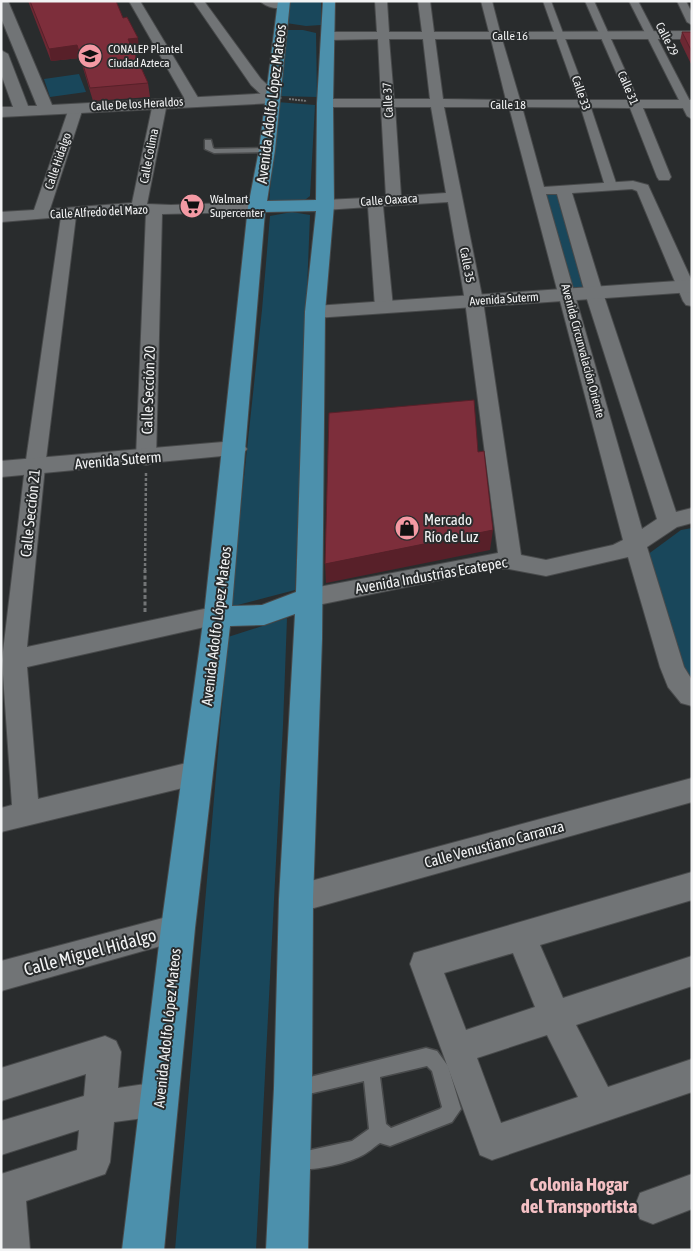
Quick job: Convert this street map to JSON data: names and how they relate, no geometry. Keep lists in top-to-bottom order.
{
  "streets": {
    "main road": ["Avenida Adolfo López Mateos"],
    "street": [
      "Calle 16",
      "Calle 29",
      "Calle 31",
      "Calle 33",
      "Calle 37",
      "Calle De los Heraldos",
      "Calle 18",
      "Calle Colima",
      "Calle Hidalgo",
      "Calle Oaxaca",
      "Calle Alfredo del Mazo",
      "Calle 35",
      "Avenida Suterm",
      "Avenida Circunvalación Oriente",
      "Calle Sección 20",
      "Calle Sección 21",
      "Avenida Industrias Ecatepec",
      "Calle Venustiano Carranza",
      "Calle Miguel Hidalgo"
    ]
  },
  "crossings": [
    ["Calle 16", "Calle 29"],
    ["Calle 16", "Calle 31"],
    ["Calle 16", "Calle 33"],
    ["Calle 16", "Calle 37"],
    ["Calle 16", "Calle 35"],
    ["Calle 16", "Avenida Circunvalación Oriente"],
    ["Calle 29", "Calle 18"],
    ["Calle 31", "Calle 18"],
    ["Calle 33", "Calle 18"],
    ["Calle 37", "Calle 18"],
    ["Calle 37", "Calle Oaxaca"],
    ["Calle De los Heraldos", "Avenida Adolfo López Mateos"],
    ["Calle De los Heraldos", "Calle Colima"],
    ["Calle De los Heraldos", "Calle Hidalgo"],
    ["Avenida Adolfo López Mateos", "Calle Alfredo del Mazo"],
    ["Avenida Adolfo López Mateos", "Avenida Suterm"],
    ["Avenida Adolfo López Mateos", "Calle Miguel Hidalgo"],
    ["Calle 18", "Calle 35"],
    ["Calle 18", "Avenida Circunvalación Oriente"],
    ["Calle Colima", "Calle Alfredo del Mazo"],
    ["Calle Colima", "Calle Sección 20"],
    ["Calle Hidalgo", "Calle Alfredo del Mazo"],
    ["Calle Oaxaca", "Calle 35"],
    ["Calle Alfredo del Mazo", "Calle Sección 20"],
    ["Calle Alfredo del Mazo", "Calle Sección 21"],
    ["Calle 35", "Avenida Suterm"],
    ["Calle 35", "Avenida Industrias Ecatepec"],
    ["Avenida Suterm", "Avenida Circunvalación Oriente"],
    ["Avenida Suterm", "Calle Sección 20"],
    ["Avenida Suterm", "Calle Sección 21"],
    ["Avenida Circunvalación Oriente", "Avenida Industrias Ecatepec"]
  ],
  "districts": ["Colonia Hogar del Transportista"],
  "places": {
    "school or university": ["CONALEP Plantel Ciudad Azteca"],
    "supermarket": ["Walmart Supercenter"],
    "shop": ["Mercado Río de Luz"]
  }
}
